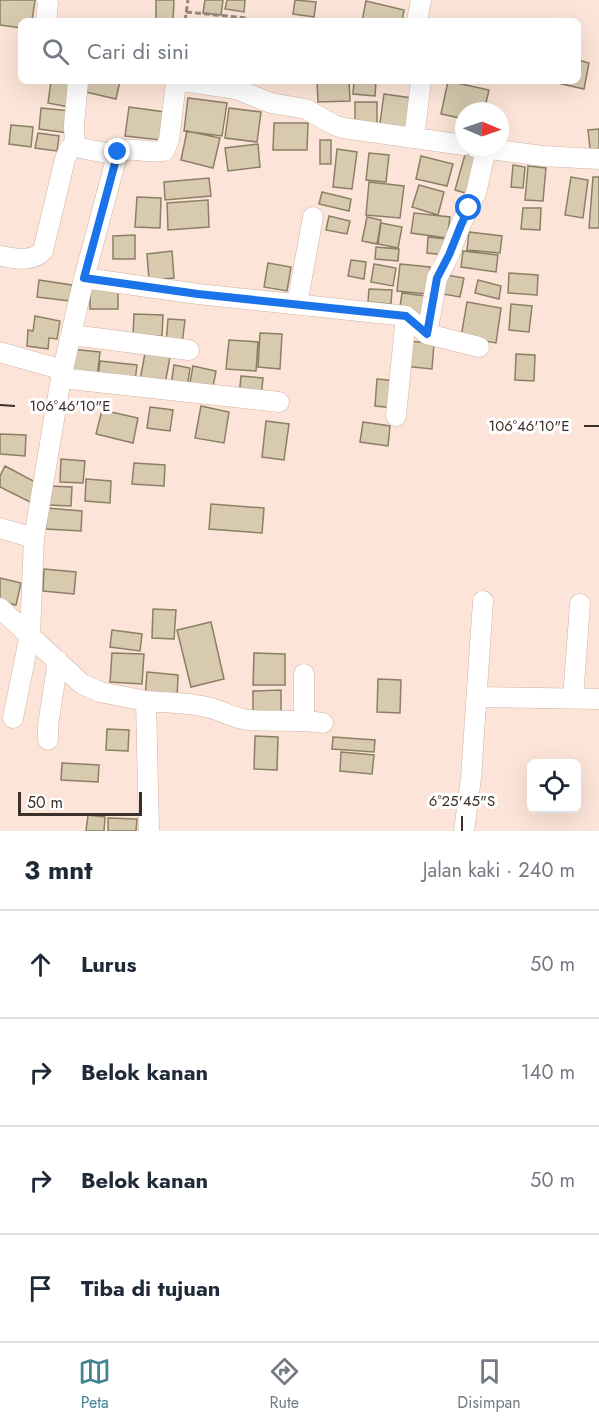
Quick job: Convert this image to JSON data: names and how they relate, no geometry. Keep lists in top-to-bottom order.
{
  "scale_bar": "50 m",
  "north": "right",
  "page": {
    "search": "Cari di sini",
    "scale": "50 m",
    "heading": ["3 mnt", "Jalan kaki · 240 m"],
    "list": [
      ["Lurus", "50 m"],
      ["Belok kanan", "140 m"],
      ["Belok kanan", "50 m"],
      "Tiba di tujuan"
    ],
    "nav": ["Peta", "Rute", "Disimpan"]
  },
  "coordinates": ["106°46'10\"E", "6°25'45\"S"]
}
